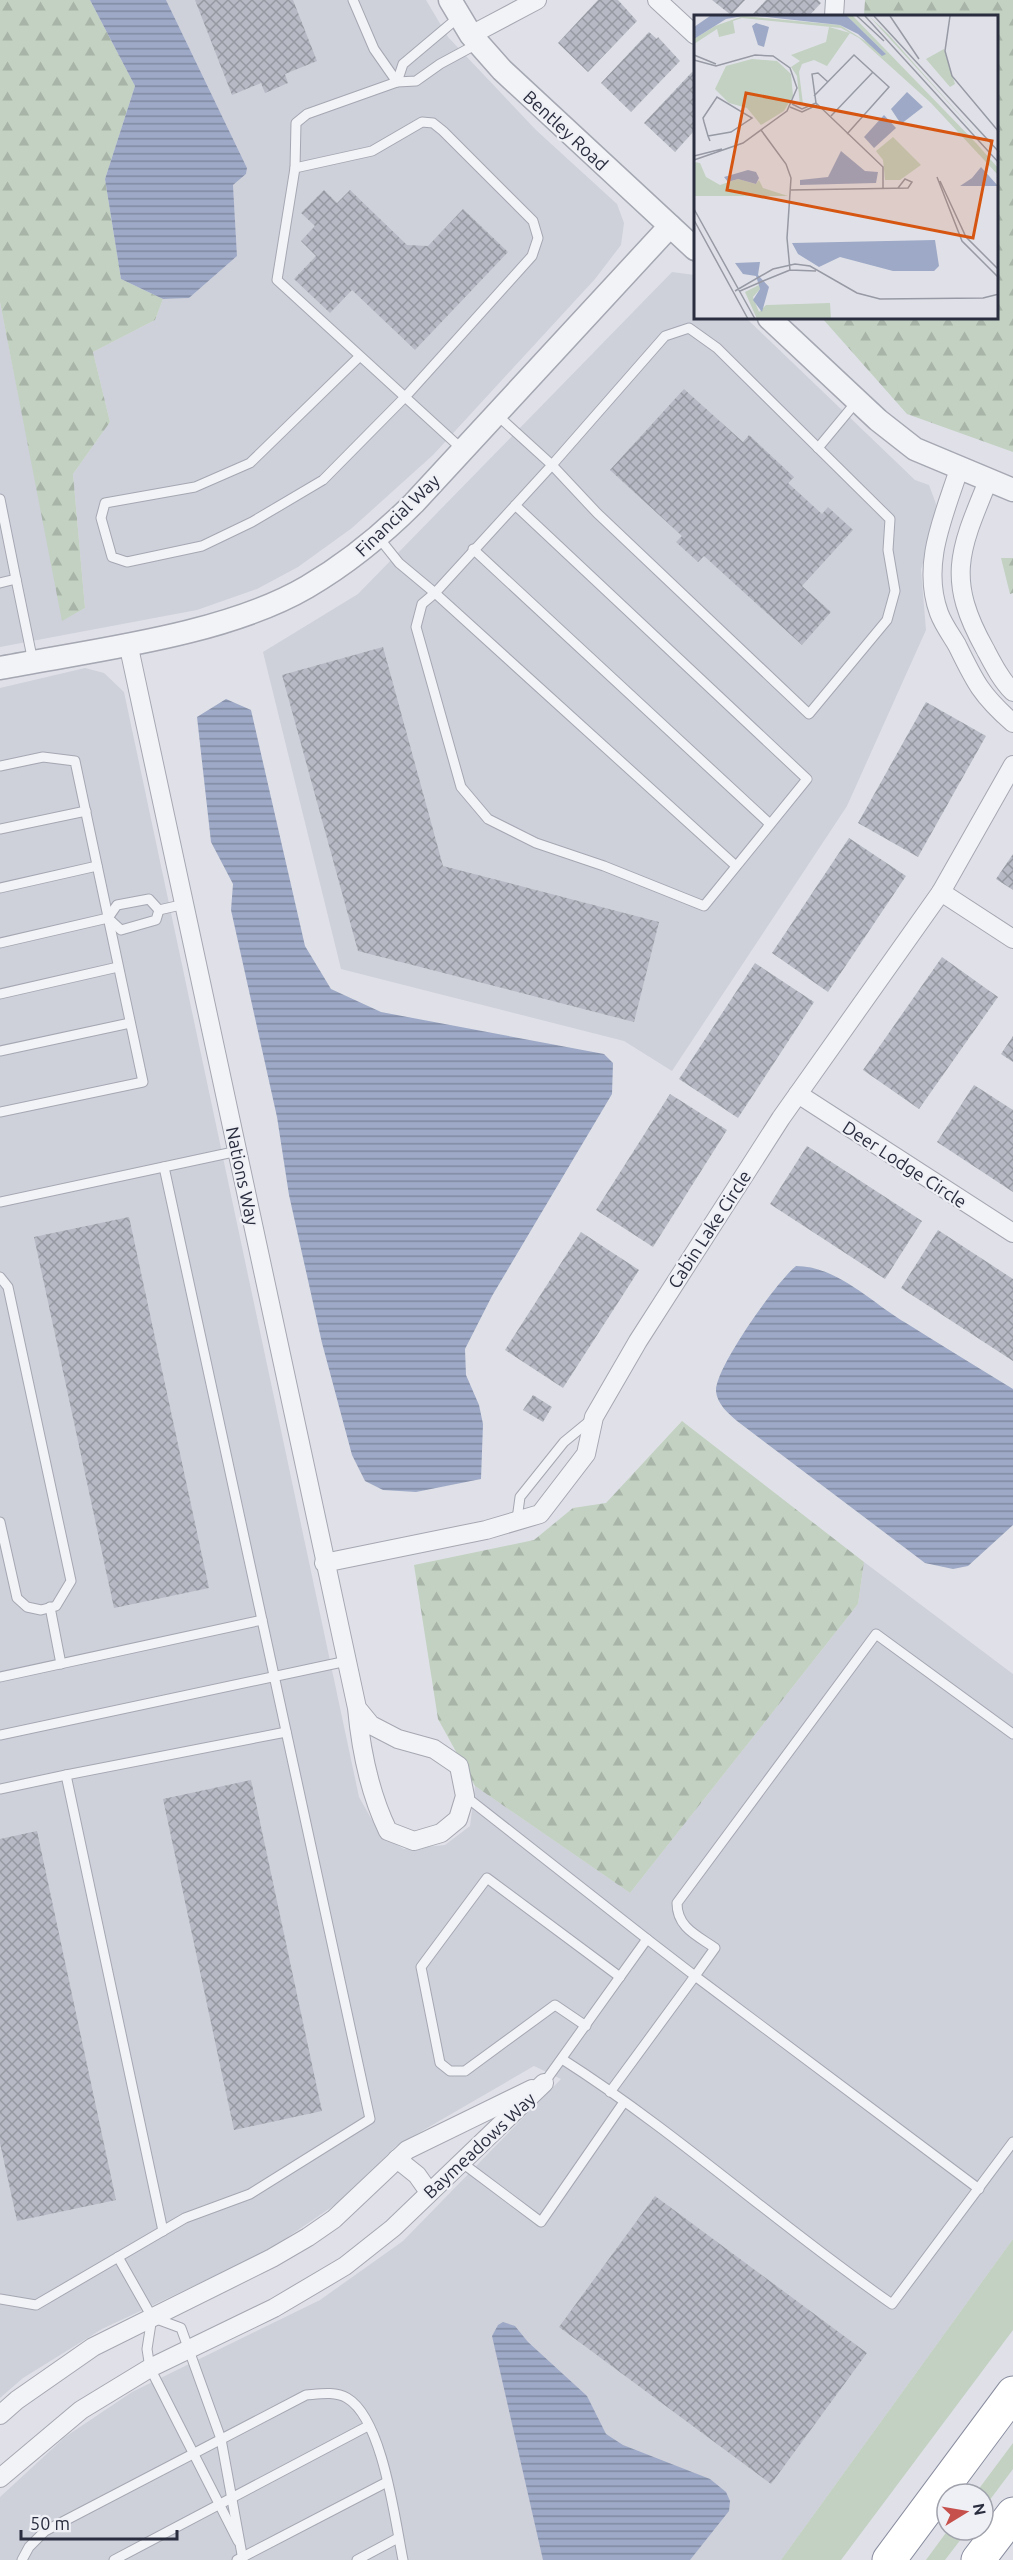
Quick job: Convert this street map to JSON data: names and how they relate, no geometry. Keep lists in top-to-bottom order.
{
  "streets": {
    "street": [
      "Bentley Road",
      "Financial Way",
      "Deer Lodge Circle",
      "Nations Way",
      "Cabin Lake Circle",
      "Baymeadows Way"
    ]
  },
  "crossings": [
    ["Bentley Road", "Financial Way"],
    ["Financial Way", "Nations Way"],
    ["Deer Lodge Circle", "Cabin Lake Circle"],
    ["Nations Way", "Cabin Lake Circle"]
  ],
  "scale_bar": "50 m",
  "north": "right"
}
